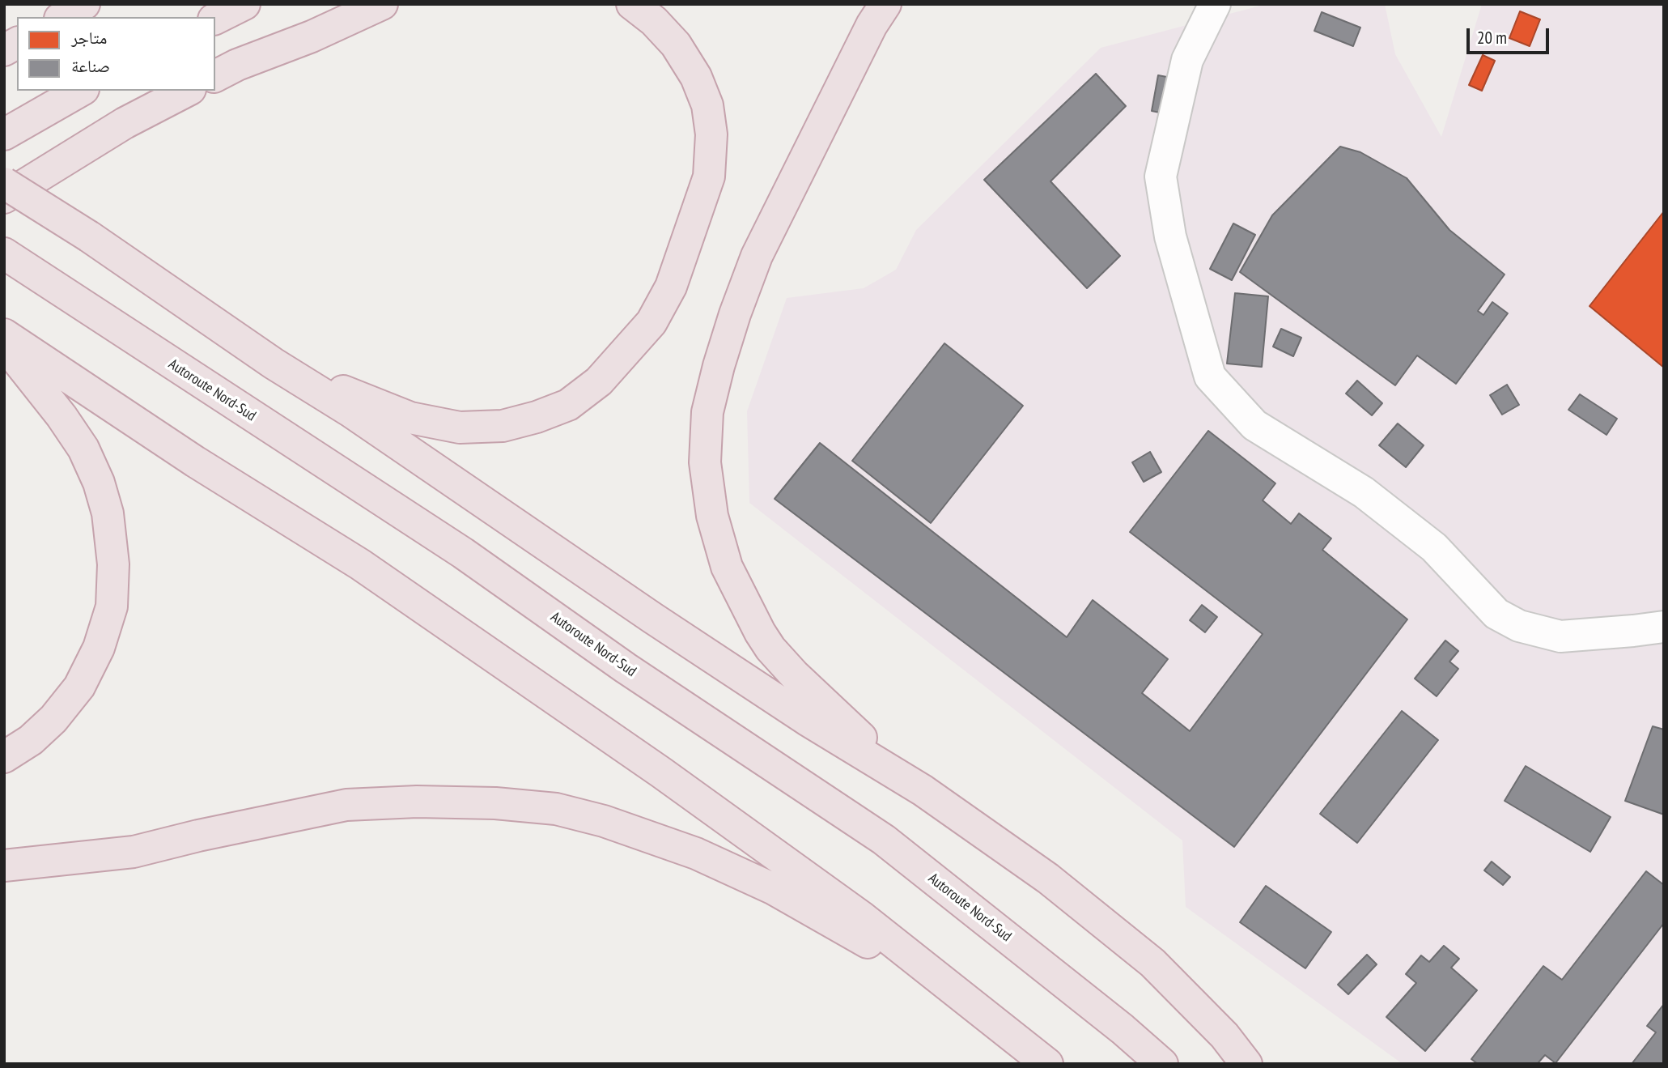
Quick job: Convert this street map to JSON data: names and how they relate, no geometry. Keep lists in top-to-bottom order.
{
  "streets": {
    "highway": ["Autoroute Nord-Sud"]
  },
  "legend": ["متاجر", "صناعة"],
  "scale_bar": "20 m"
}
